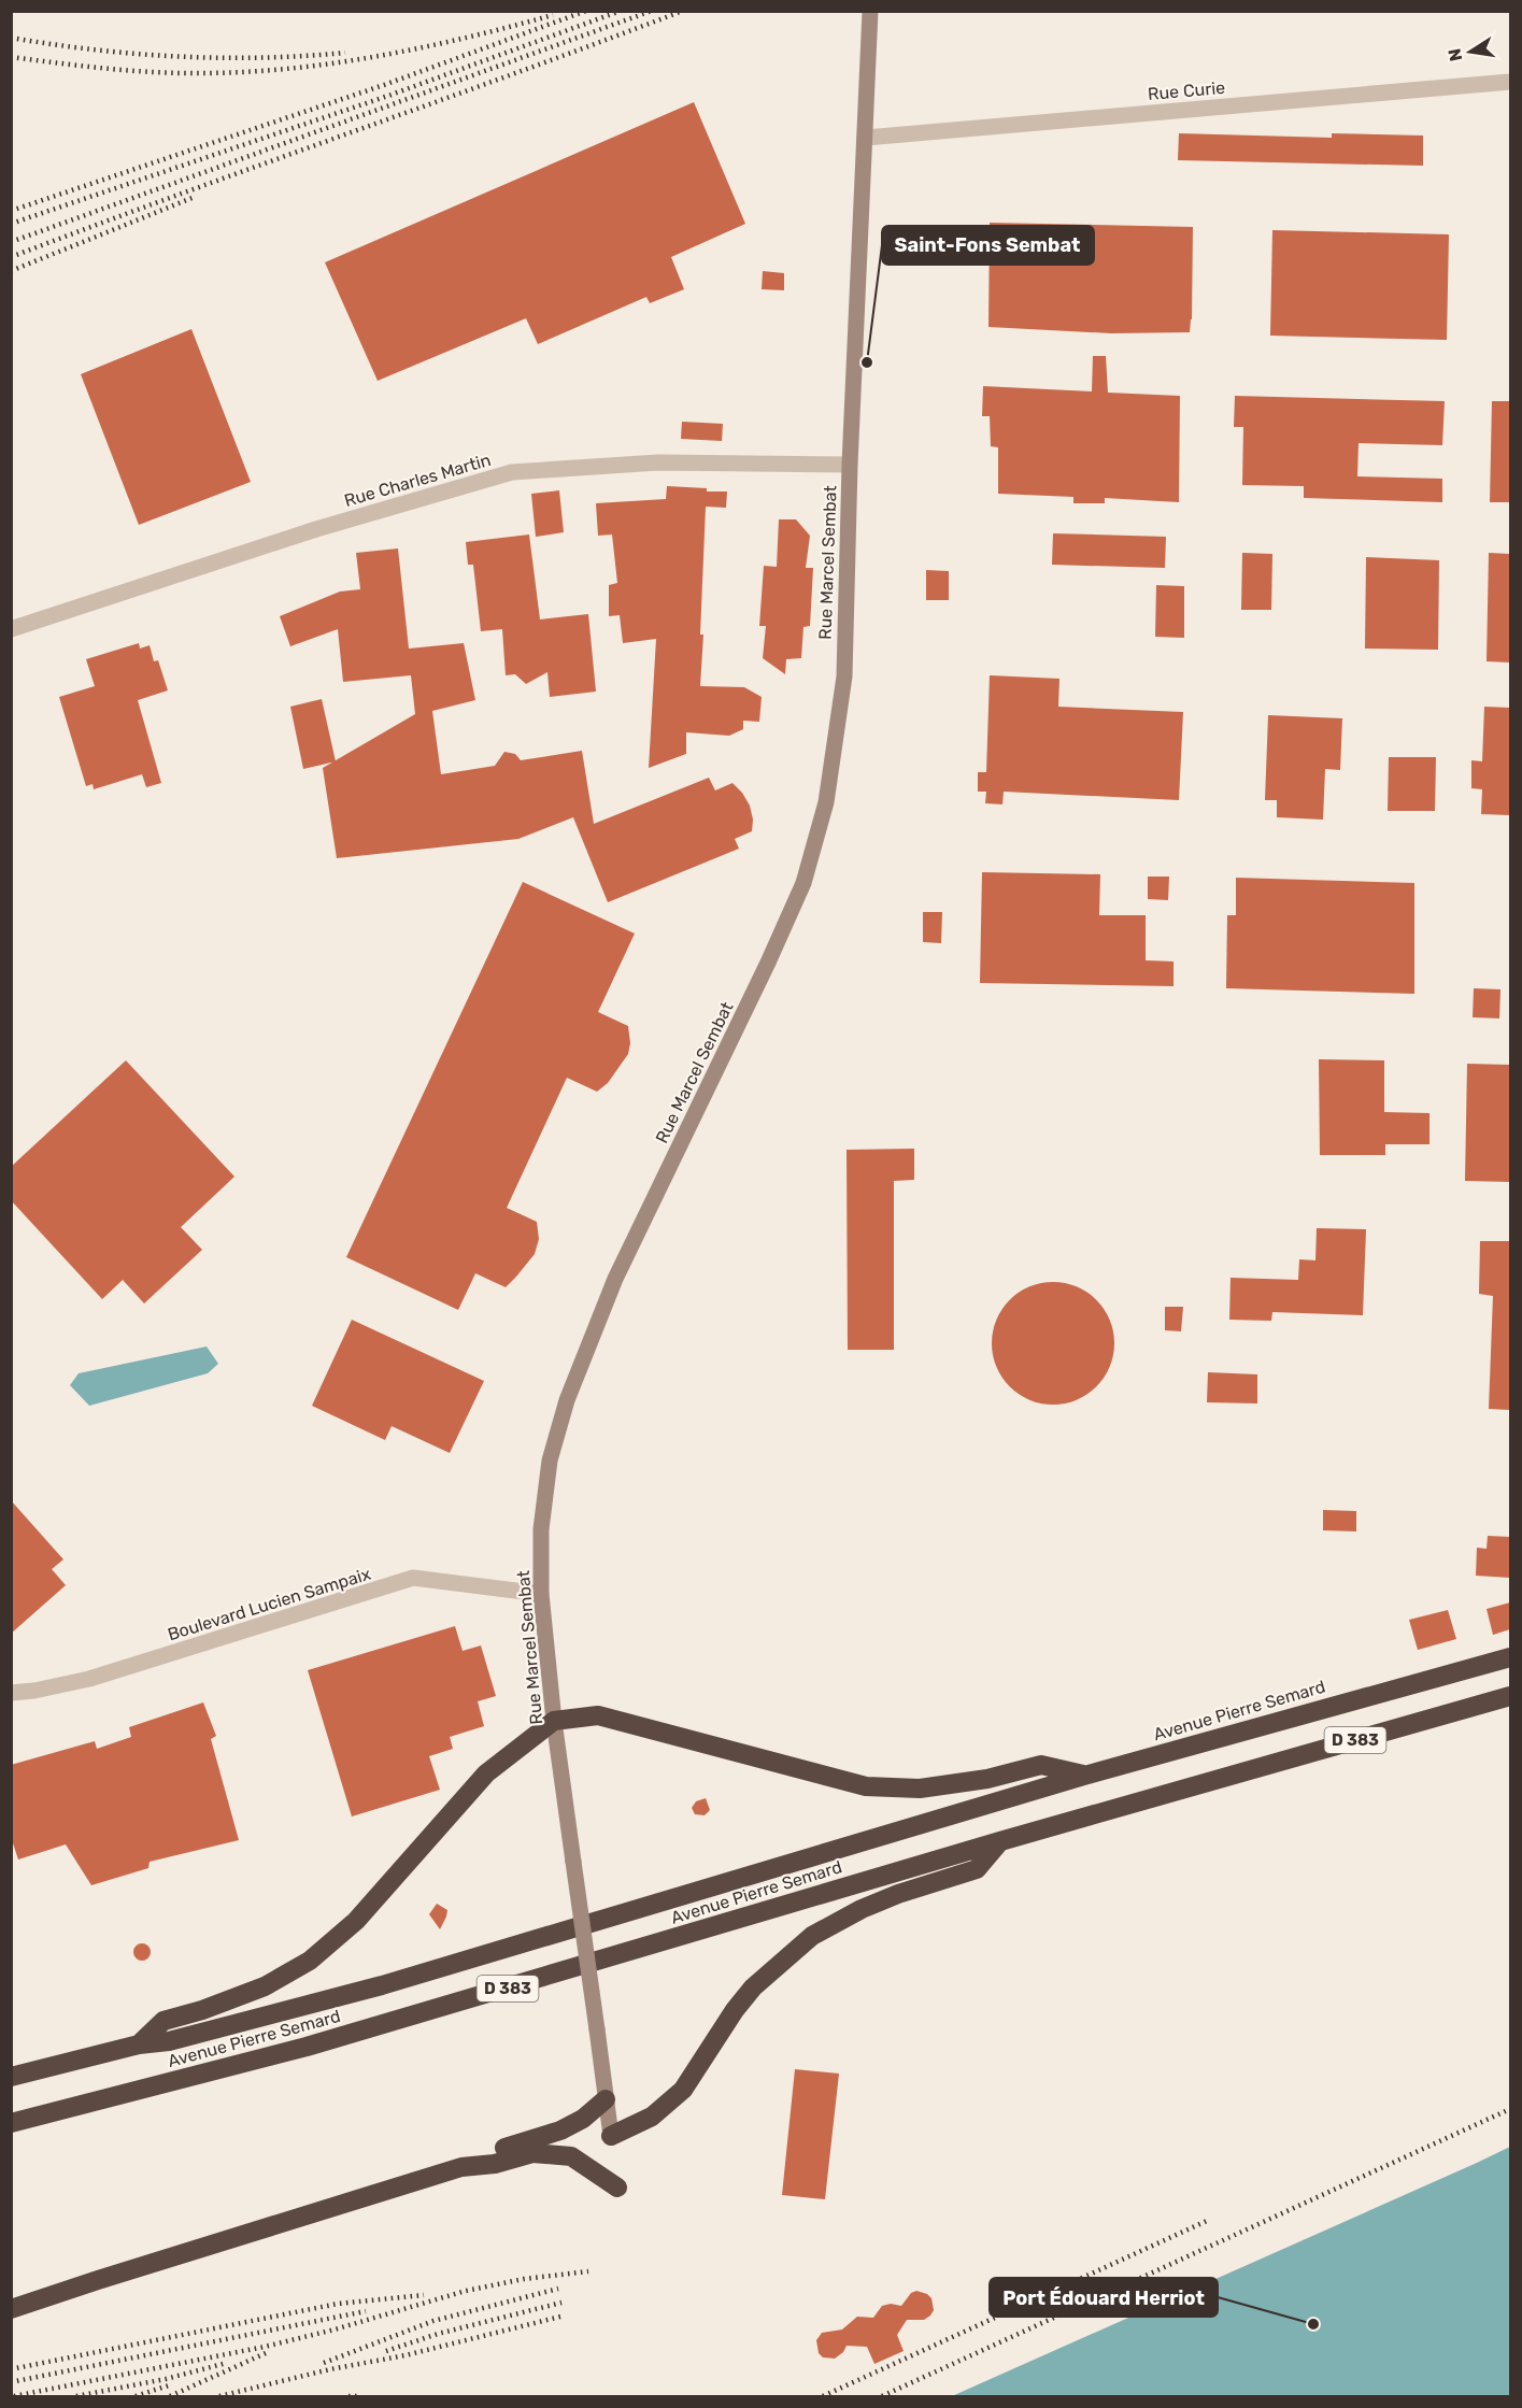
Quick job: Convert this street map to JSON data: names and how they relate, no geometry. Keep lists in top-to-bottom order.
{
  "streets": {
    "highway": ["Avenue Pierre Semard", "D 383"],
    "main road": ["Rue Marcel Sembat"],
    "street": ["Rue Curie", "Rue Charles Martin", "Boulevard Lucien Sampaix"]
  },
  "crossings": [
    ["Rue Curie", "Rue Marcel Sembat"],
    ["Rue Charles Martin", "Rue Marcel Sembat"],
    ["Rue Marcel Sembat", "Boulevard Lucien Sampaix"]
  ],
  "places": ["Saint-Fons Sembat", "Port Édouard Herriot"],
  "north": "left"
}
